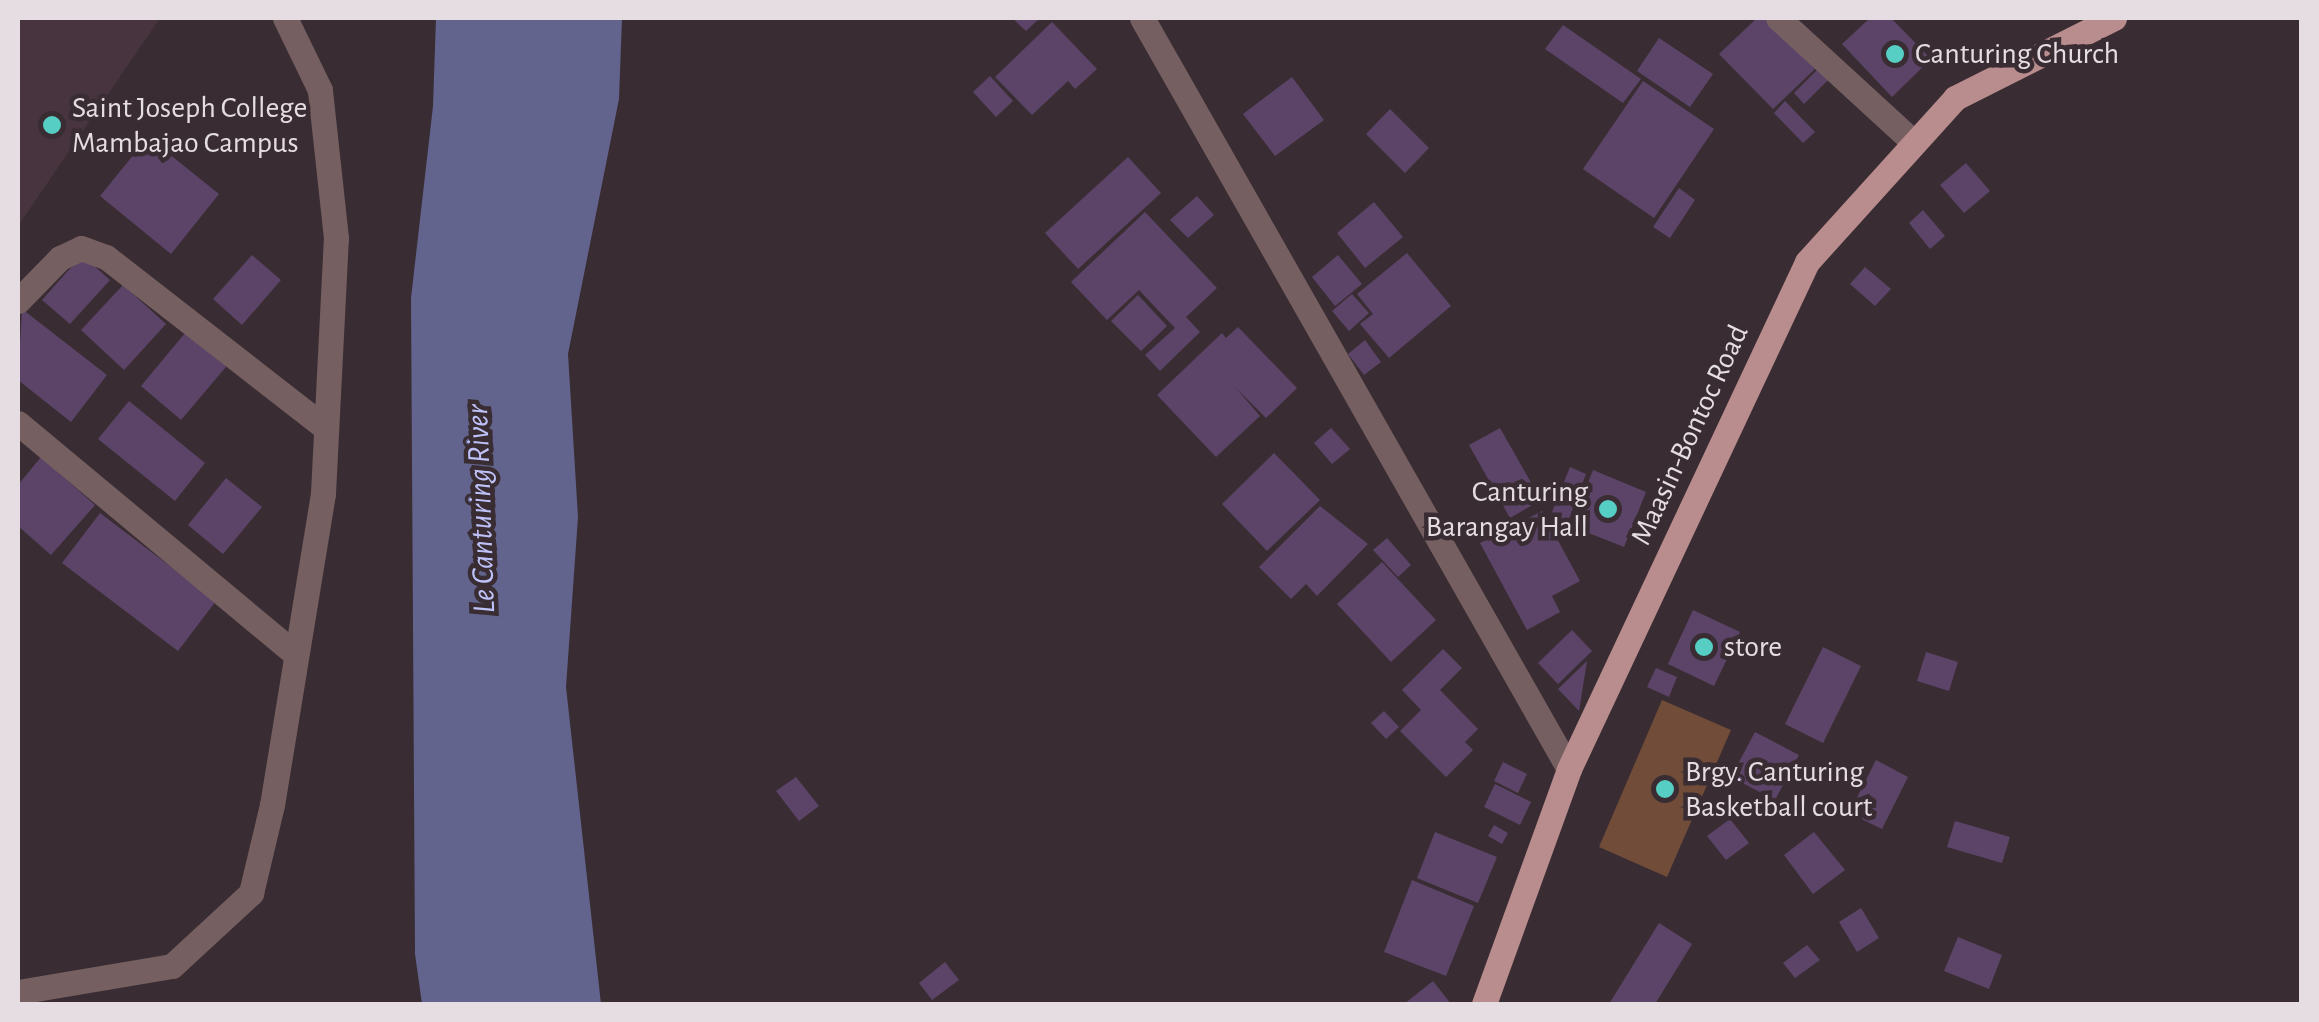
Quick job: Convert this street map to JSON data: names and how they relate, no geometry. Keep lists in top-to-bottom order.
{
  "streets": {
    "main road": ["Maasin-Bontoc Road"]
  },
  "water": ["Le Canturing River"],
  "places": [
    "Canturing Church",
    "Saint Joseph College Mambajao Campus",
    "Canturing Barangay Hall",
    "store",
    "Brgy. Canturing Basketball court"
  ]
}
